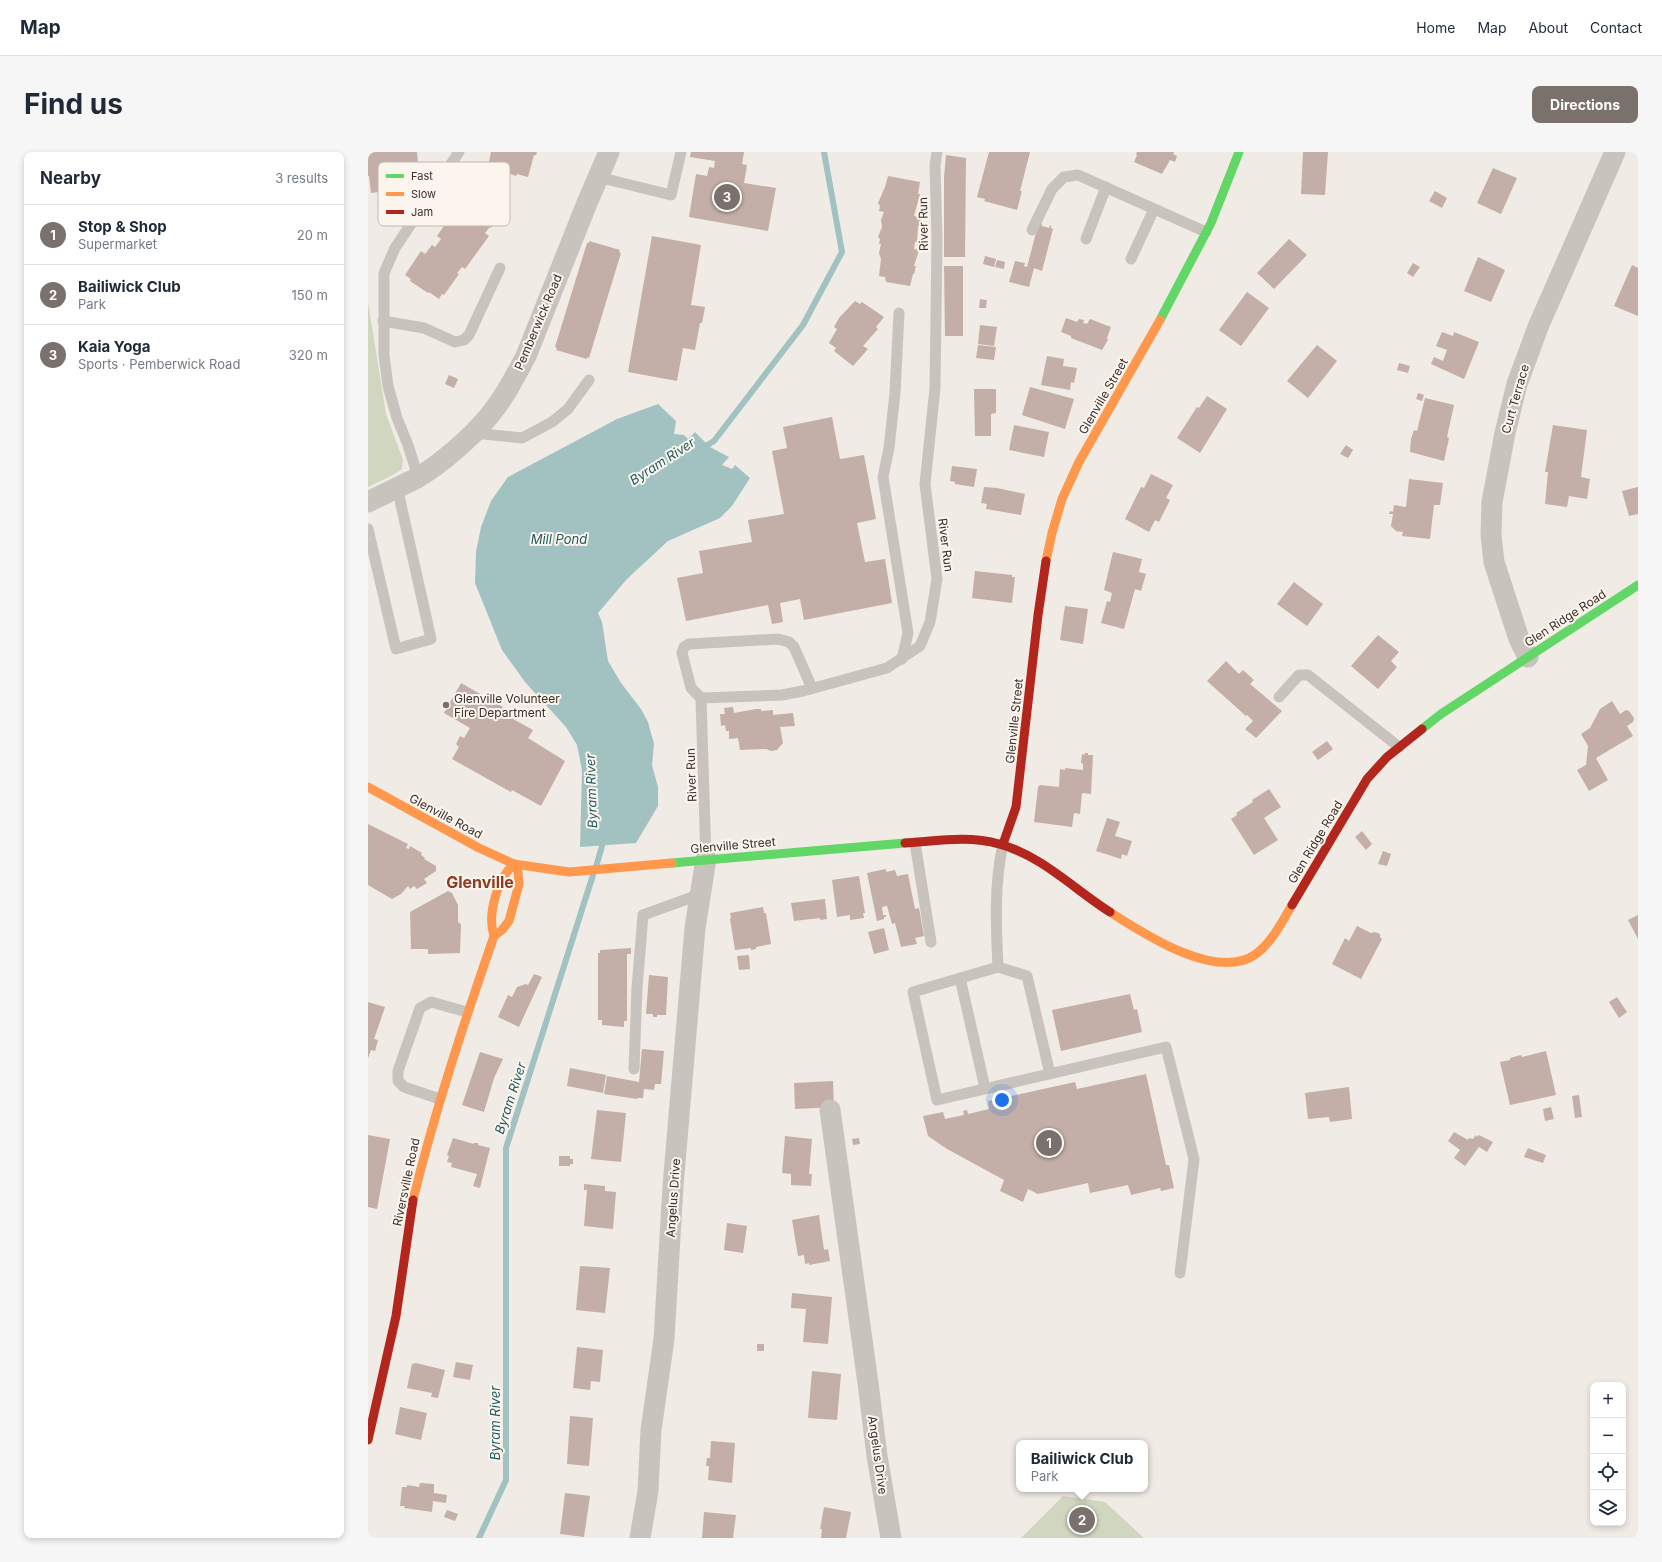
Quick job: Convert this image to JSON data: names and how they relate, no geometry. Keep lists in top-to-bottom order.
{
  "streets": {
    "street": [
      "Pemberwick Road",
      "Glenville Street",
      "Curt Terrace",
      "Glen Ridge Road",
      "Glenville Road",
      "Riversville Road",
      "Angelus Drive"
    ],
    "lane": ["River Run"]
  },
  "crossings": [
    ["River Run", "Glenville Street"],
    ["River Run", "Angelus Drive"],
    ["Glenville Street", "Glen Ridge Road"],
    ["Glenville Street", "Glenville Road"],
    ["Glenville Street", "Riversville Road"],
    ["Glenville Street", "Angelus Drive"],
    ["Curt Terrace", "Glen Ridge Road"],
    ["Glenville Road", "Riversville Road"]
  ],
  "districts": ["Glenville"],
  "water": ["Byram River", "Mill Pond"],
  "places": ["Glenville Volunteer Fire Department"],
  "legend": ["Fast", "Slow", "Jam"],
  "page": {
    "header": "Map",
    "nav": [
      "Home",
      "Map",
      "About",
      "Contact"
    ],
    "buttons": "Directions",
    "title": "Find us",
    "heading": ["Nearby", "3 results"],
    "pins": ["3", "1", "2"],
    "list": [
      {
        "mark": "1",
        "name": "Stop & Shop",
        "note": "Supermarket",
        "value": "20 m"
      },
      {
        "mark": "2",
        "name": "Bailiwick Club",
        "note": "Park",
        "value": "150 m"
      },
      {
        "mark": "3",
        "name": "Kaia Yoga",
        "note": "Sports · Pemberwick Road",
        "value": "320 m"
      }
    ],
    "map_buttons": ["+", "−"],
    "popup": ["Bailiwick Club", "Park"]
  }
}
